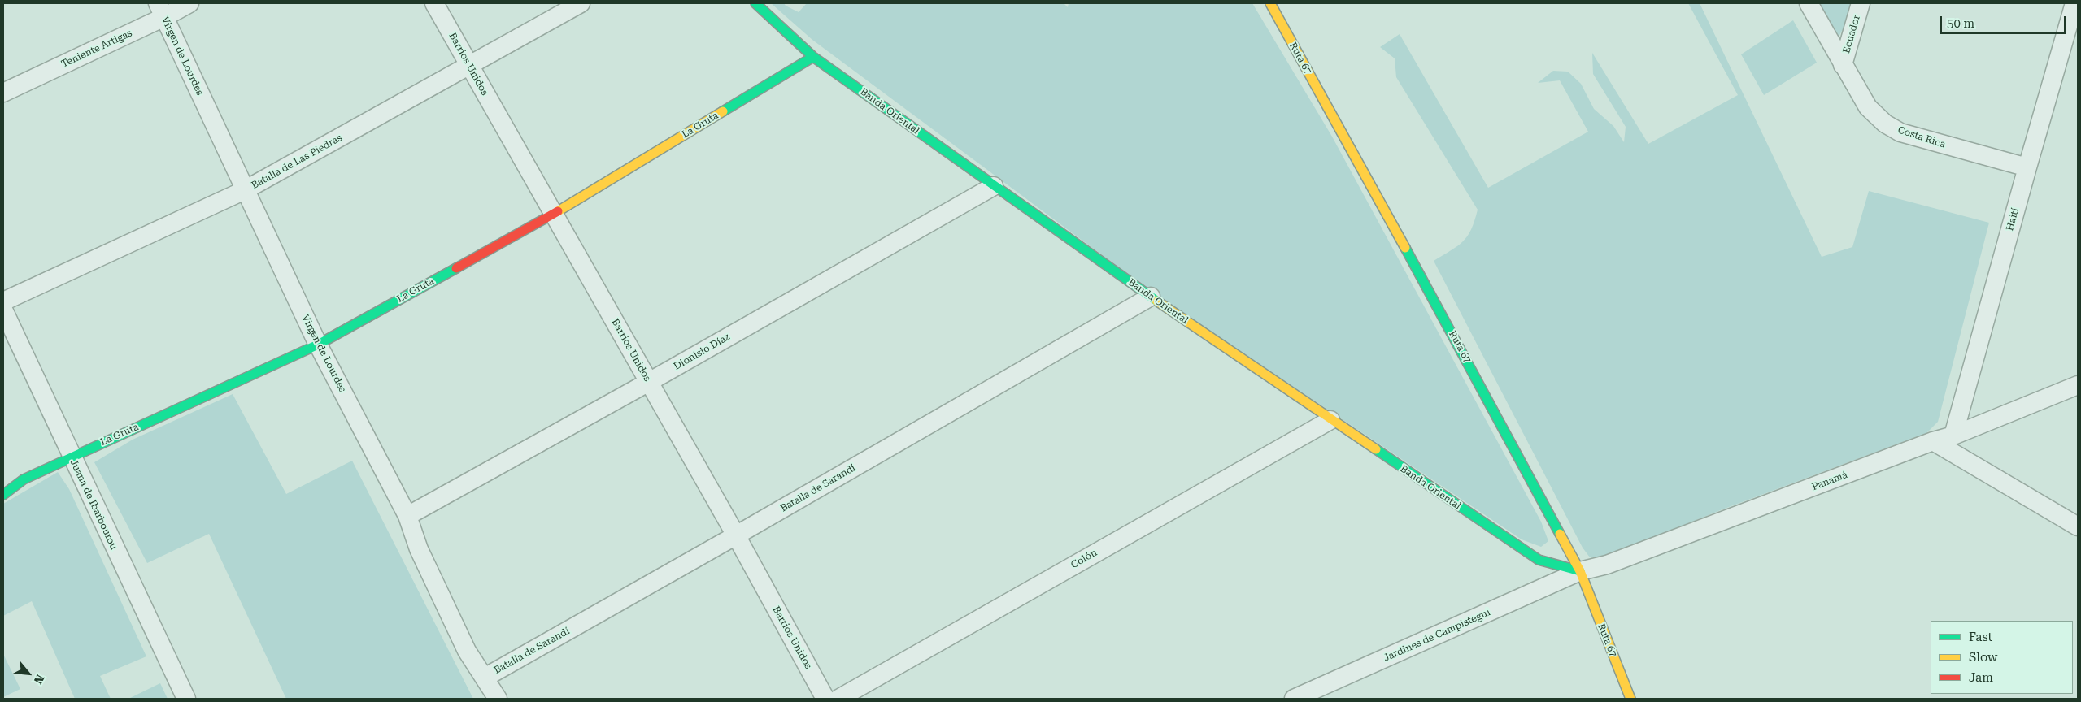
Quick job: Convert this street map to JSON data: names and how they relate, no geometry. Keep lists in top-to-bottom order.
{
  "streets": {
    "street": [
      "Ecuador",
      "Teniente Artigas",
      "Virgen de Lourdes",
      "Ruta 67",
      "Barrios Unidos",
      "Banda Oriental",
      "La Gruta",
      "Costa Rica",
      "Batalla de Las Piedras",
      "Haití",
      "Dionisio Díaz",
      "Panamá",
      "Batalla de Sarandí",
      "Juana de Ibarbourou",
      "Colón",
      "Jardines de Campistegui"
    ]
  },
  "crossings": [
    ["Ecuador", "Costa Rica"],
    ["Teniente Artigas", "Virgen de Lourdes"],
    ["Virgen de Lourdes", "La Gruta"],
    ["Virgen de Lourdes", "Batalla de Las Piedras"],
    ["Virgen de Lourdes", "Dionisio Díaz"],
    ["Virgen de Lourdes", "Batalla de Sarandí"],
    ["Ruta 67", "Banda Oriental"],
    ["Ruta 67", "Panamá"],
    ["Ruta 67", "Jardines de Campistegui"],
    ["Barrios Unidos", "La Gruta"],
    ["Barrios Unidos", "Batalla de Las Piedras"],
    ["Barrios Unidos", "Dionisio Díaz"],
    ["Barrios Unidos", "Batalla de Sarandí"],
    ["Banda Oriental", "La Gruta"],
    ["Banda Oriental", "Dionisio Díaz"],
    ["Banda Oriental", "Panamá"],
    ["Banda Oriental", "Batalla de Sarandí"],
    ["Banda Oriental", "Colón"],
    ["Banda Oriental", "Jardines de Campistegui"],
    ["La Gruta", "Juana de Ibarbourou"],
    ["Costa Rica", "Haití"],
    ["Haití", "Panamá"],
    ["Panamá", "Jardines de Campistegui"]
  ],
  "legend": ["Fast", "Slow", "Jam"],
  "scale_bar": "50 m",
  "north": "bottom right"
}
